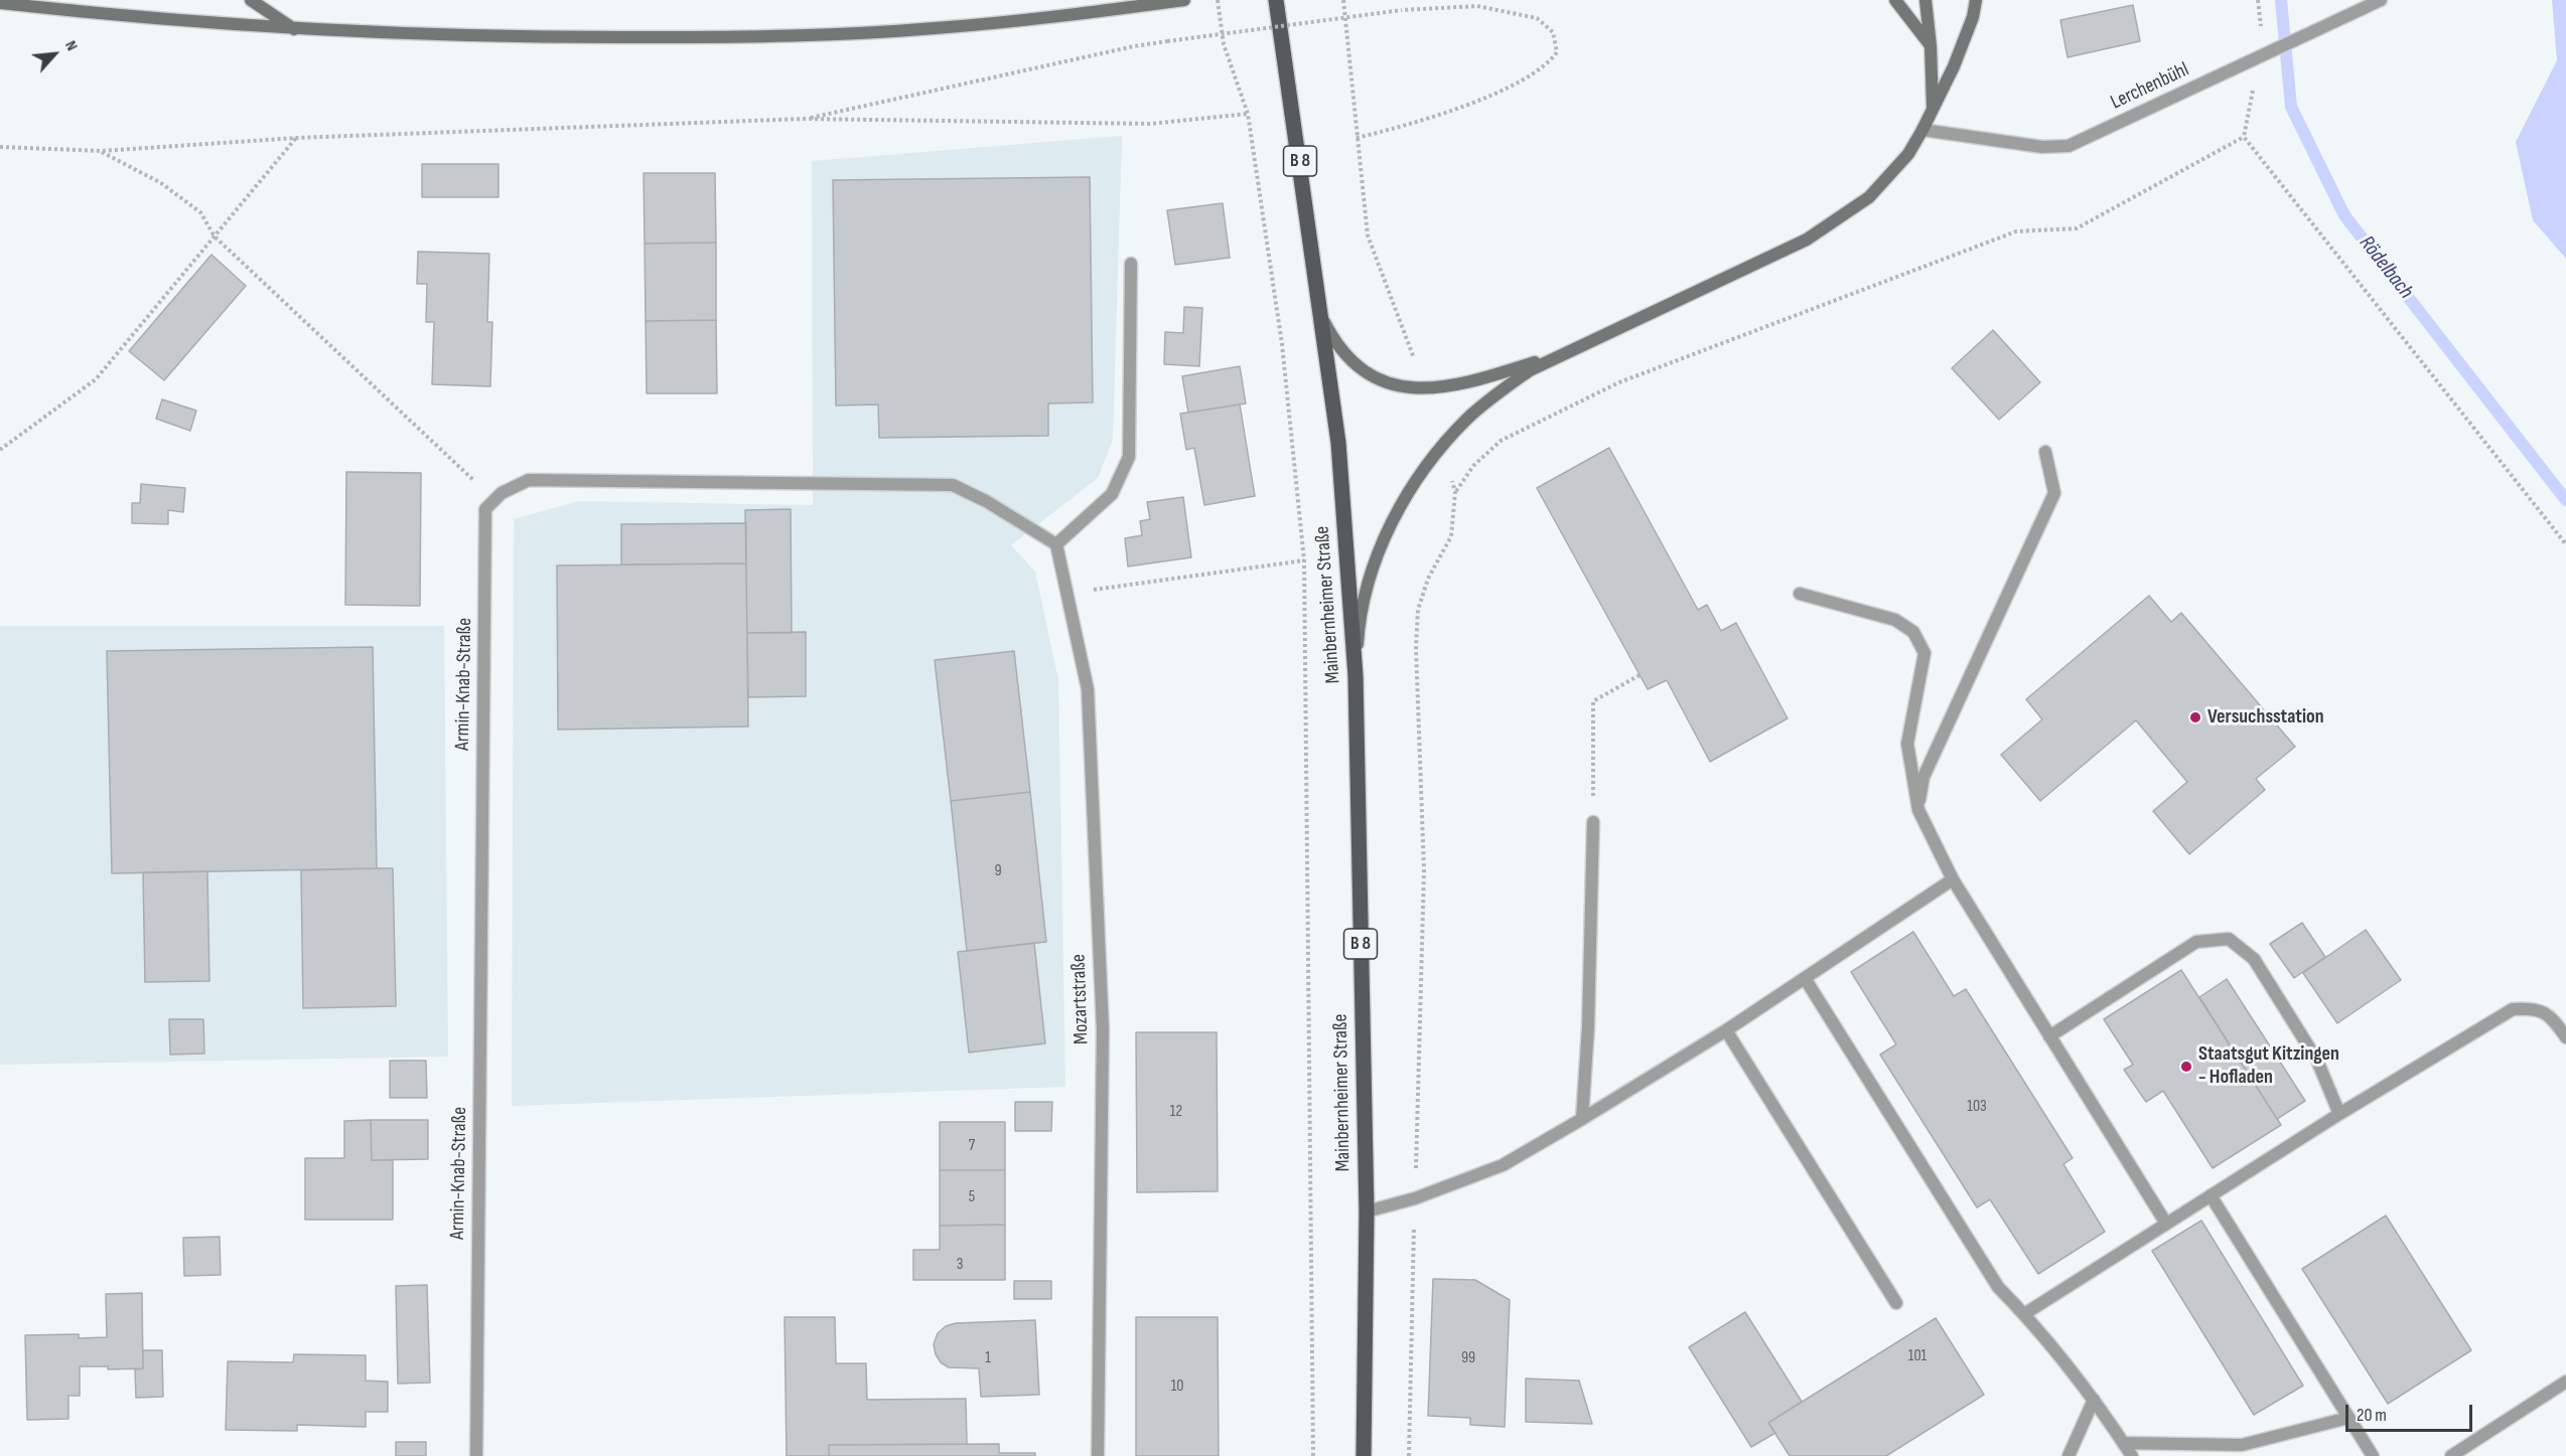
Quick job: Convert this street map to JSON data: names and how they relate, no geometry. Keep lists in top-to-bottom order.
{
  "streets": {
    "main road": ["B 8", "Mainbernheimer Straße"],
    "street": ["Lerchenbühl", "Armin-Knab-Straße", "Mozartstraße"]
  },
  "water": ["Rödelbach"],
  "places": ["Versuchsstation", "Staatsgut Kitzingen - Hofladen"],
  "house_numbers": [
    "9",
    "103",
    "12",
    "7",
    "5",
    "3",
    "101",
    "1",
    "99",
    "10"
  ],
  "scale_bar": "20 m",
  "north": "top right"
}
